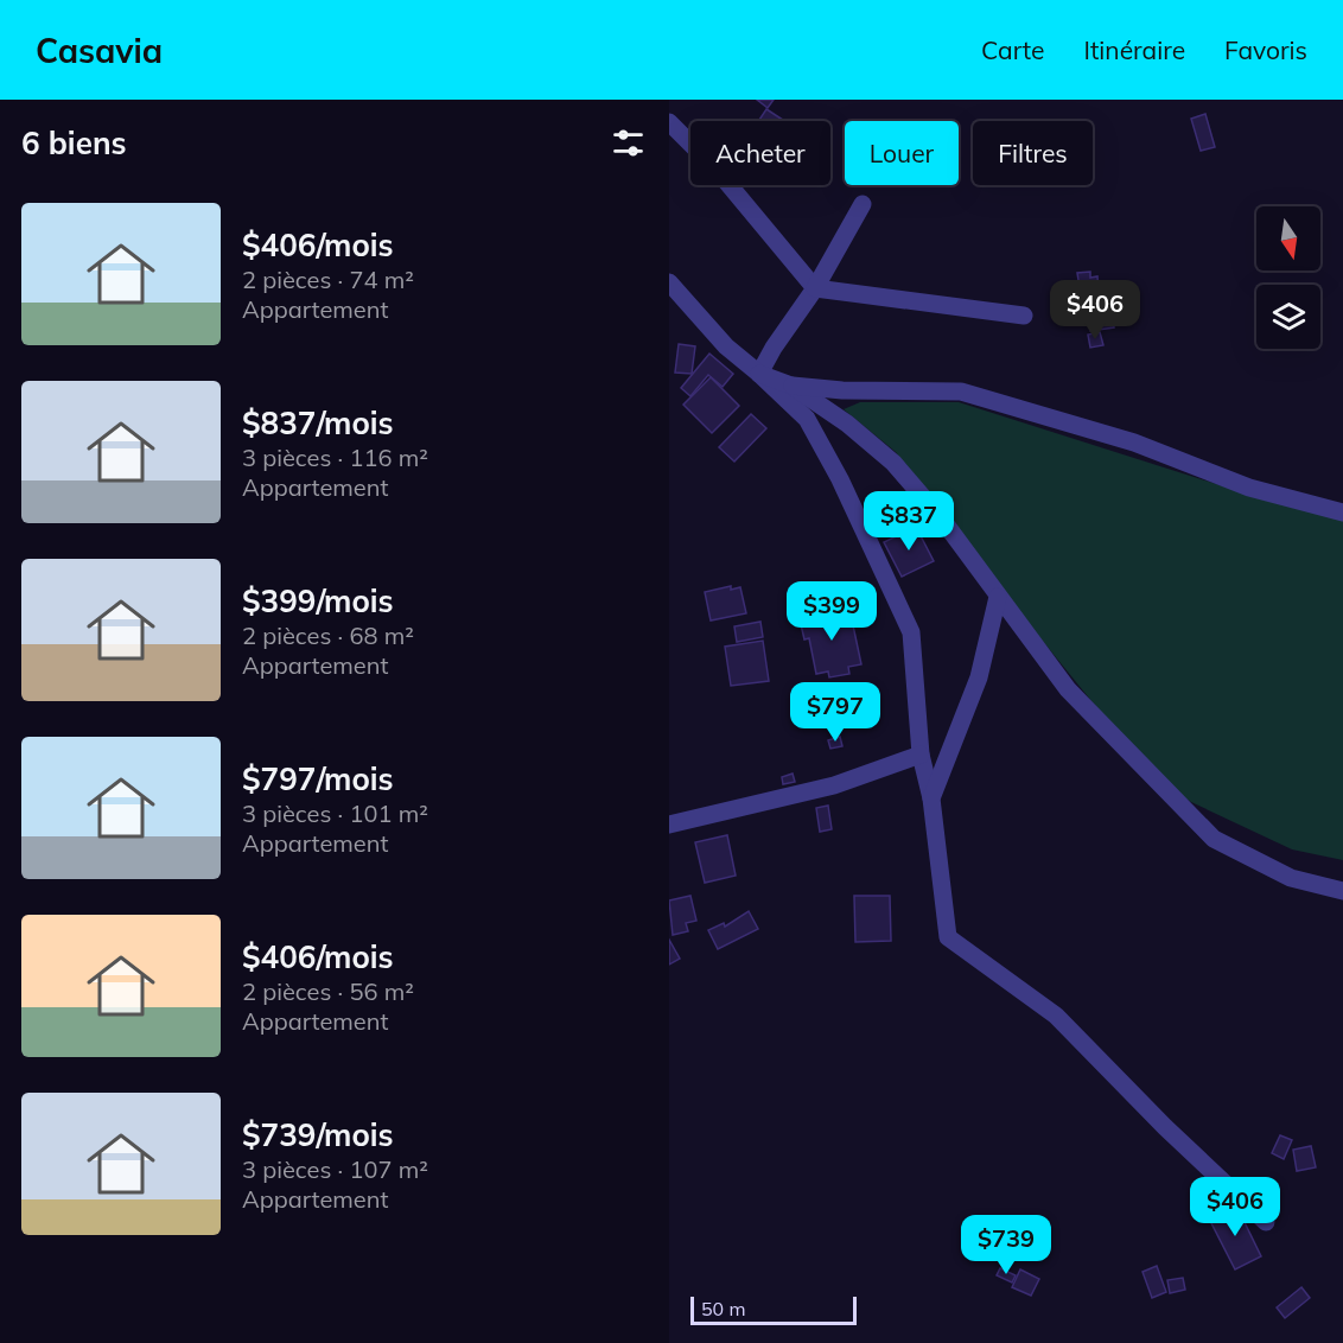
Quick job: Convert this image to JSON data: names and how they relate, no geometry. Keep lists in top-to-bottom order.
{
  "scale_bar": "50 m",
  "north": "bottom",
  "page": {
    "header": "Casavia",
    "nav": ["Carte", "Itinéraire", "Favoris"],
    "heading": "6 biens",
    "chip": ["Acheter", "Louer", "Filtres"],
    "list": [
      {
        "name": "$406/mois",
        "note": "2 pièces · 74 m² · Appartement"
      },
      {
        "name": "$837/mois",
        "note": "3 pièces · 116 m² · Appartement"
      },
      {
        "name": "$399/mois",
        "note": "2 pièces · 68 m² · Appartement"
      },
      {
        "name": "$797/mois",
        "note": "3 pièces · 101 m² · Appartement"
      },
      {
        "name": "$406/mois",
        "note": "2 pièces · 56 m² · Appartement"
      },
      {
        "name": "$739/mois",
        "note": "3 pièces · 107 m² · Appartement"
      }
    ],
    "price": [
      "$406",
      "$837",
      "$399",
      "$797",
      "$406",
      "$739"
    ],
    "scale": "50 m"
  }
}
